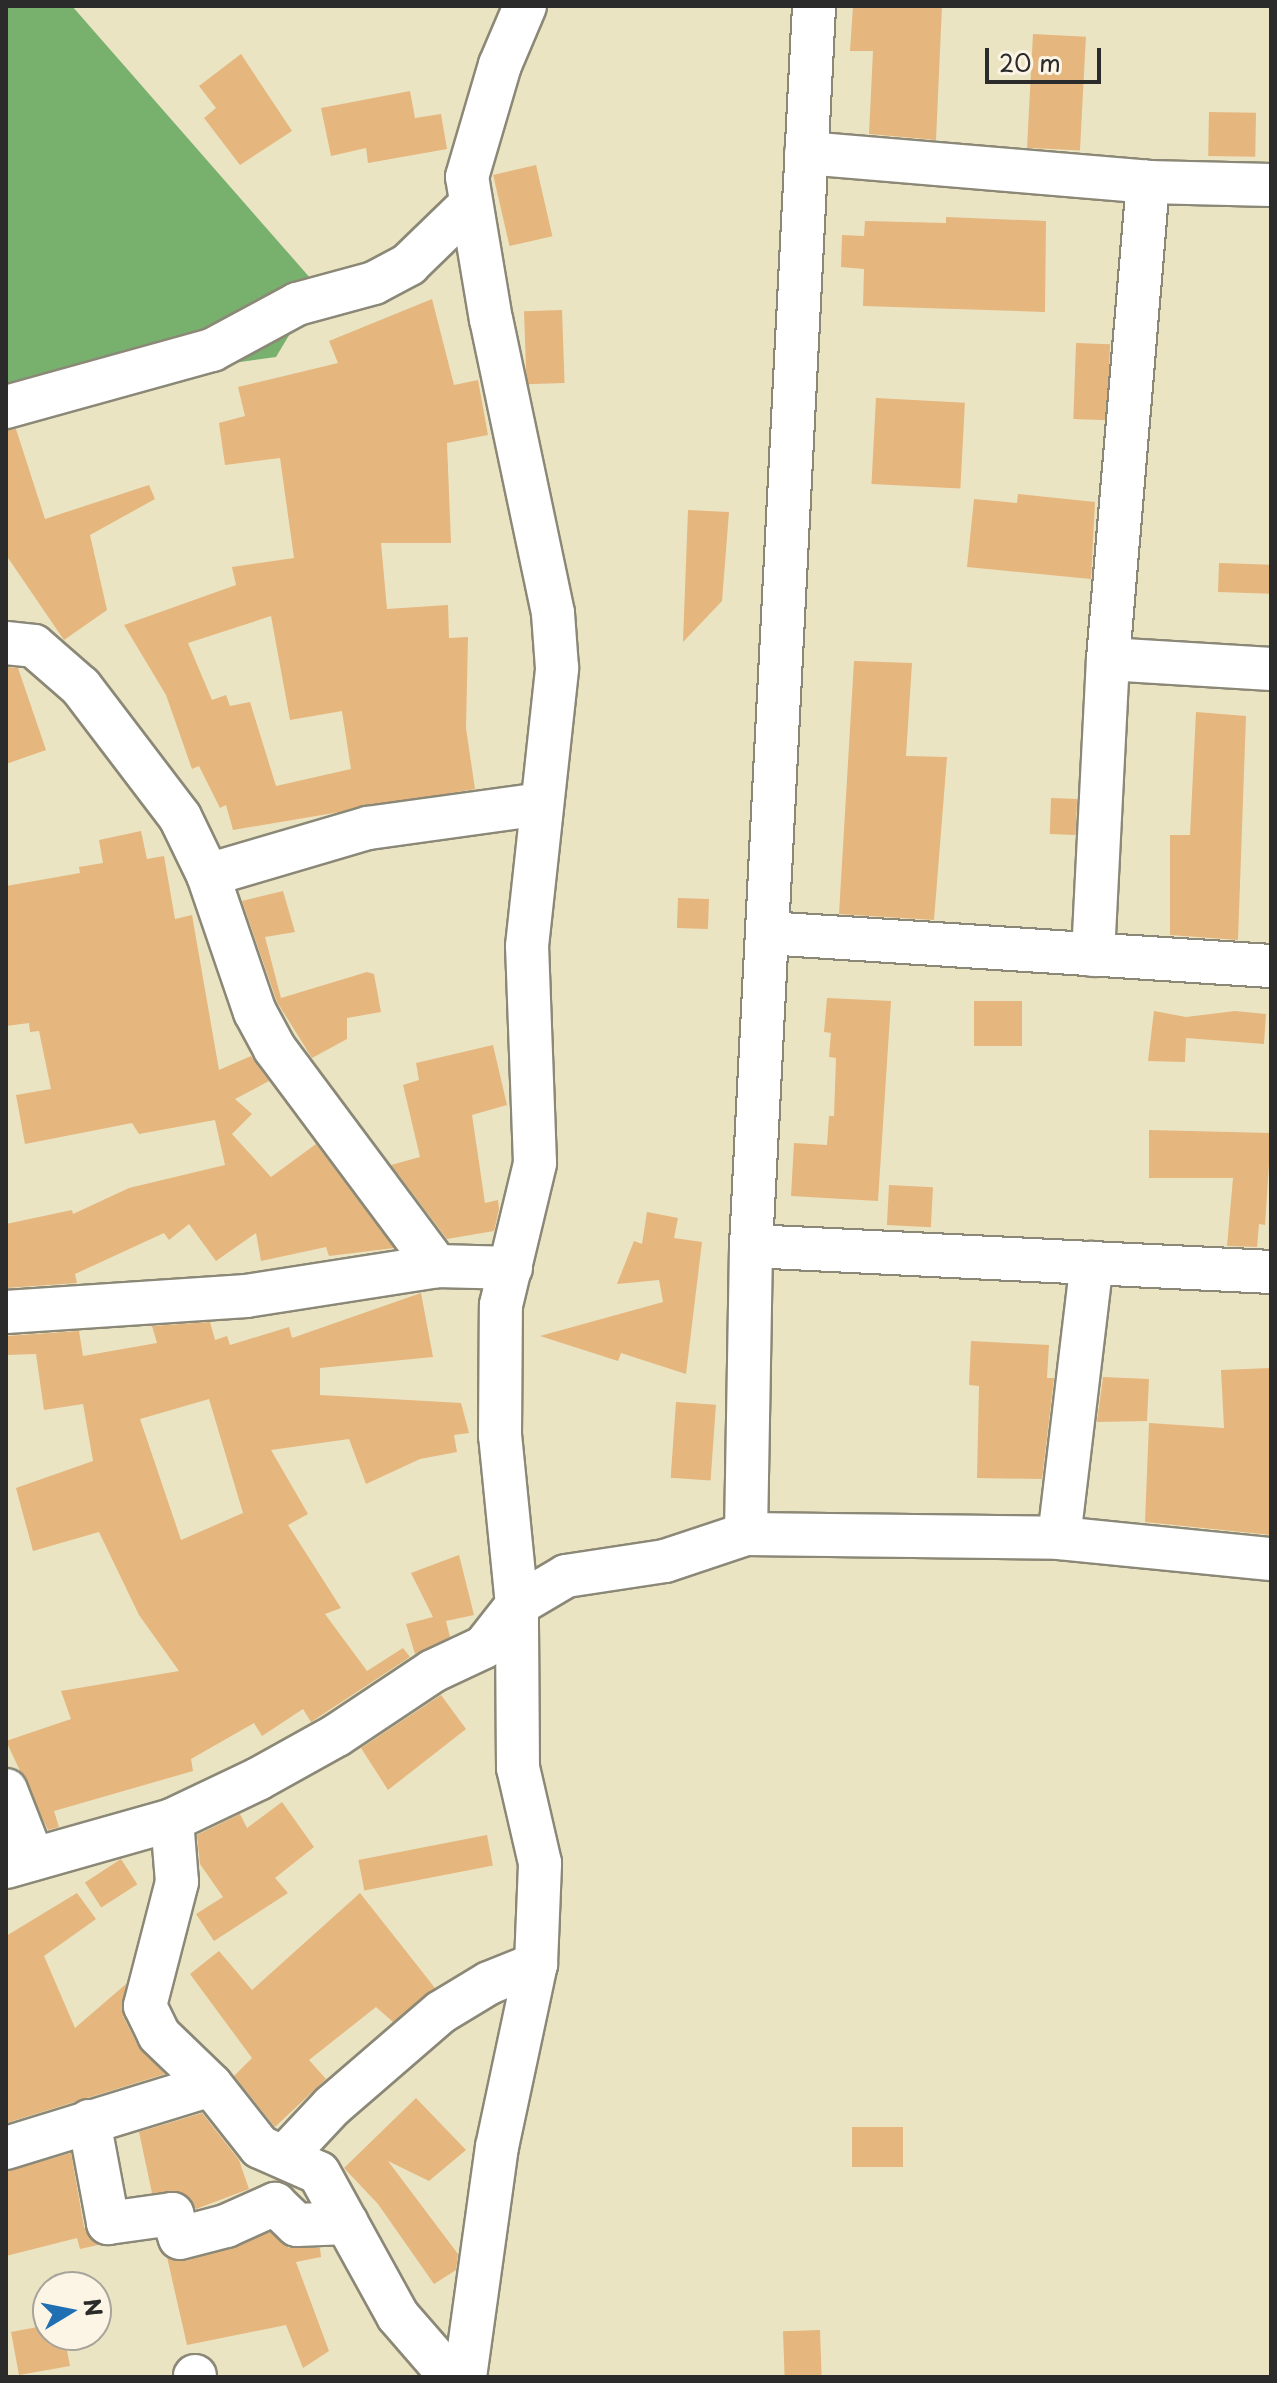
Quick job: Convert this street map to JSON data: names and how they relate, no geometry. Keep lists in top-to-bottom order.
{
  "scale_bar": "20 m",
  "north": "right"
}
